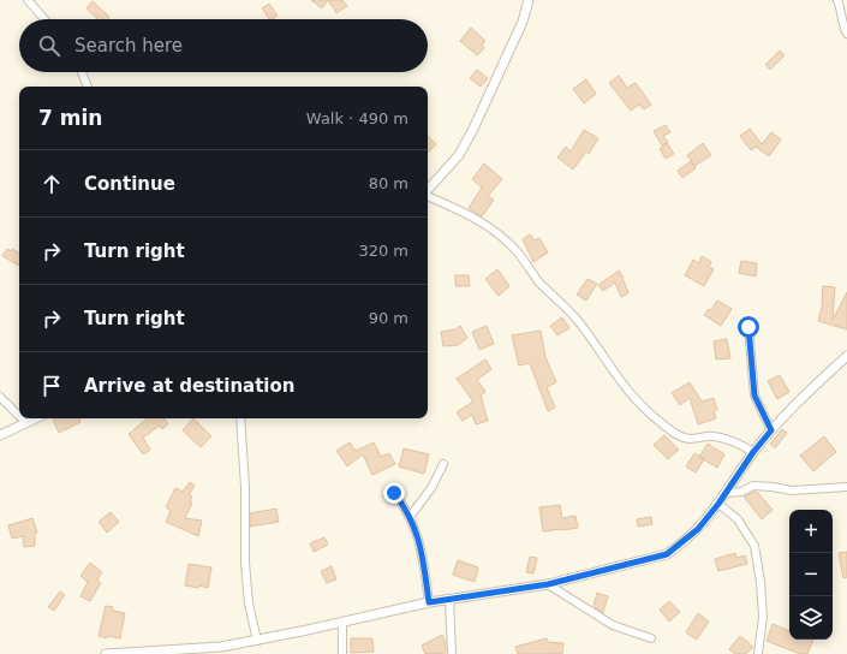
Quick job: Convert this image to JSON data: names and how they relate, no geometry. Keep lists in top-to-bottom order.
{
  "page": {
    "search": "Search here",
    "heading": ["7 min", "Walk · 490 m"],
    "list": [
      ["Continue", "80 m"],
      ["Turn right", "320 m"],
      ["Turn right", "90 m"],
      "Arrive at destination"
    ],
    "map_buttons": ["+", "−"]
  }
}
